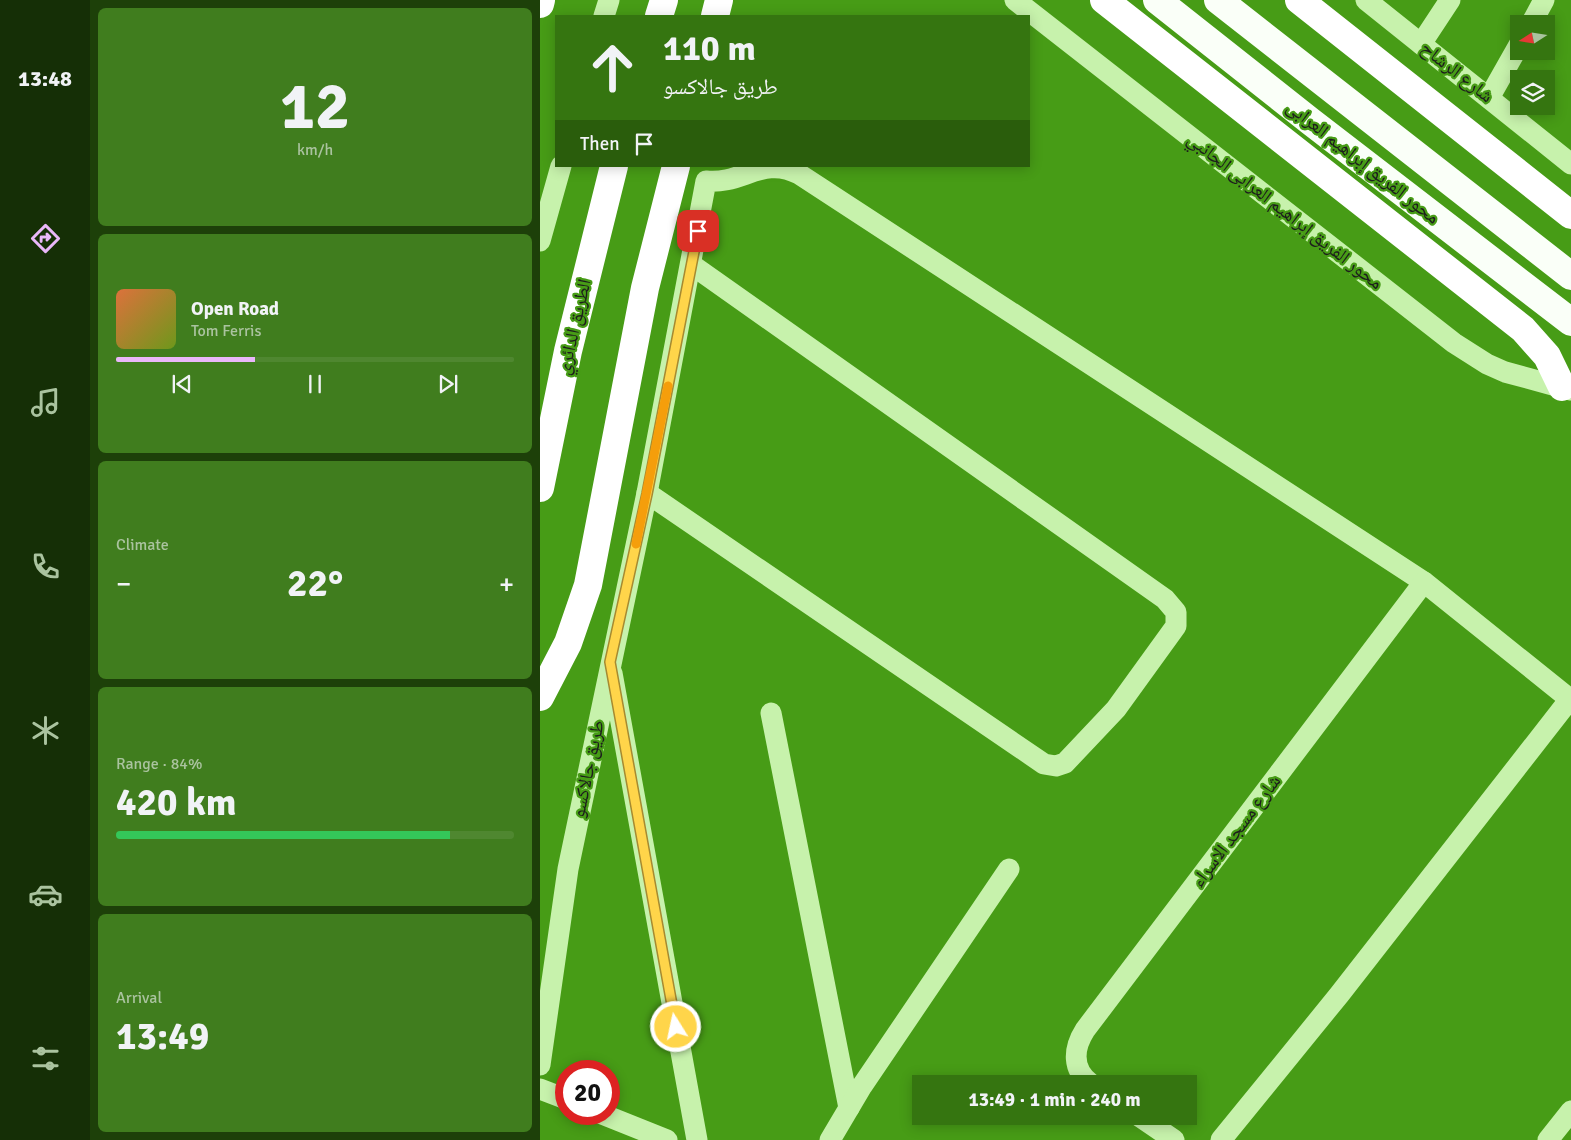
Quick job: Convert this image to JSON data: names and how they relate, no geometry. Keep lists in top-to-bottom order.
{
  "streets": {
    "highway": ["الطريق الدائري"],
    "main road": ["محور الفريق إبراهيم العرابى"],
    "street": [
      "شارع الرشاح",
      "محور الفريق إبراهيم العرابى الجانبي",
      "طريق جالاكسو",
      "شارع مسجد الاسراء"
    ]
  },
  "crossings": [
    ["طريق جالاكسو", "شارع مسجد الاسراء"]
  ],
  "north": "left",
  "page": {
    "tabs": "13:48",
    "tile": [
      ["12", "km/h"],
      "Climate",
      ["Range · 84%", "420 km"],
      ["Arrival", "13:49"]
    ],
    "turn": ["110 m", "طريق جالاكسو"],
    "then": "Then",
    "song": ["Open Road", "Tom Ferris"],
    "heat": ["−", "22°", "+"],
    "limit": "20",
    "trip": "13:49 · 1 min · 240 m"
  }
}
